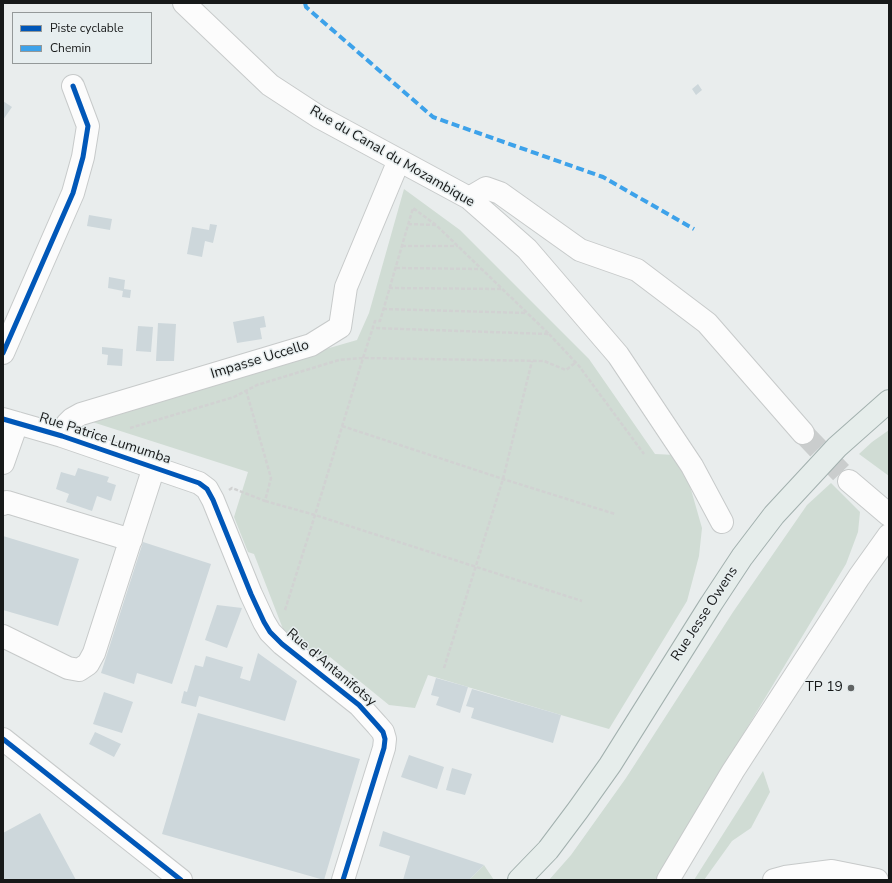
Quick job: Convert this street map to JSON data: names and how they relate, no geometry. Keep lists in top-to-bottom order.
{
  "streets": {
    "main road": ["Rue Jesse Owens"],
    "street": [
      "Rue du Canal du Mozambique",
      "Impasse Uccello",
      "Rue Patrice Lumumba",
      "Rue d'Antanifotsy"
    ]
  },
  "crossings": [
    ["Rue du Canal du Mozambique", "Impasse Uccello"],
    ["Impasse Uccello", "Rue Patrice Lumumba"],
    ["Rue Patrice Lumumba", "Rue d'Antanifotsy"]
  ],
  "places": ["TP 19"],
  "legend": ["Piste cyclable", "Chemin"]
}
